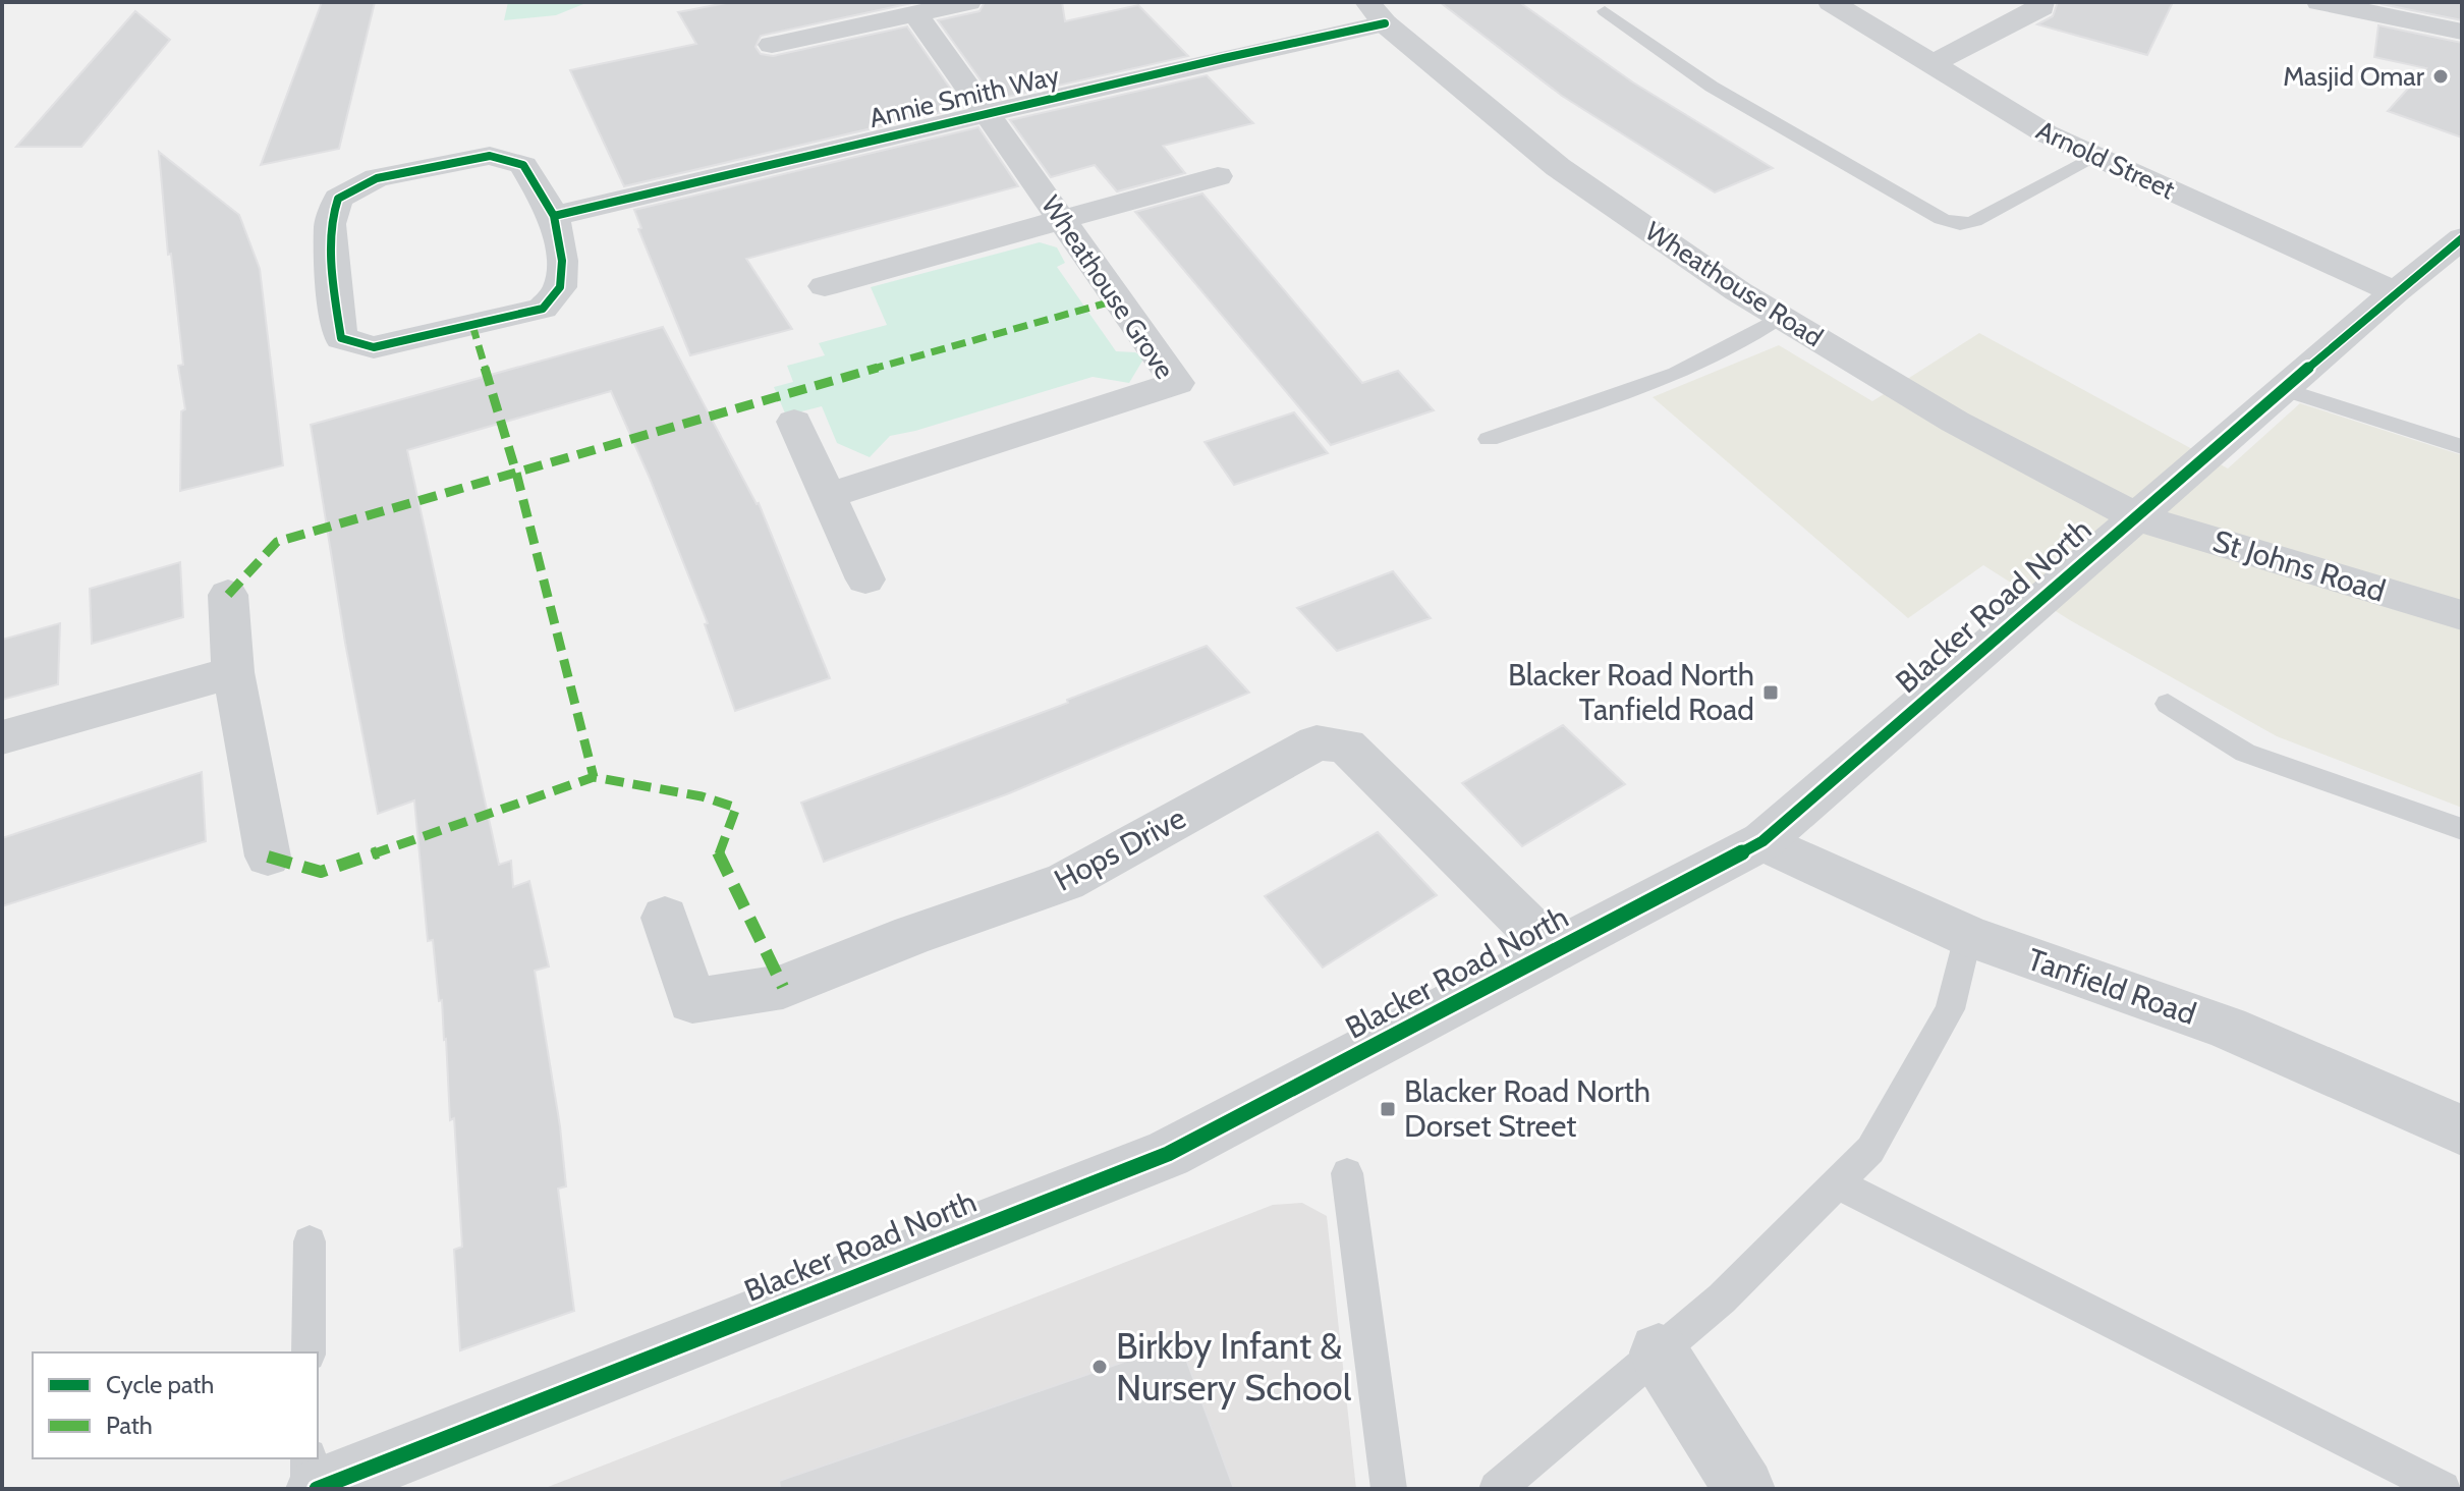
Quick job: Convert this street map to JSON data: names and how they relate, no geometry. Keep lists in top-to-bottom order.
{
  "streets": {
    "street": [
      "Annie Smith Way",
      "Arnold Street",
      "Wheathouse Road",
      "Wheathouse Grove",
      "St Johns Road",
      "Blacker Road North",
      "Hops Drive",
      "Tanfield Road"
    ]
  },
  "crossings": [
    ["Annie Smith Way", "Wheathouse Road"],
    ["Annie Smith Way", "Wheathouse Grove"],
    ["Arnold Street", "Blacker Road North"],
    ["Wheathouse Road", "St Johns Road"],
    ["Wheathouse Road", "Blacker Road North"],
    ["St Johns Road", "Blacker Road North"],
    ["Blacker Road North", "Hops Drive"],
    ["Blacker Road North", "Tanfield Road"]
  ],
  "places": {
    "other": ["Masjid Omar", "Birkby Infant & Nursery School"],
    "transit": ["Blacker Road North Tanfield Road", "Blacker Road North Dorset Street"]
  },
  "legend": ["Cycle path", "Path"]
}
